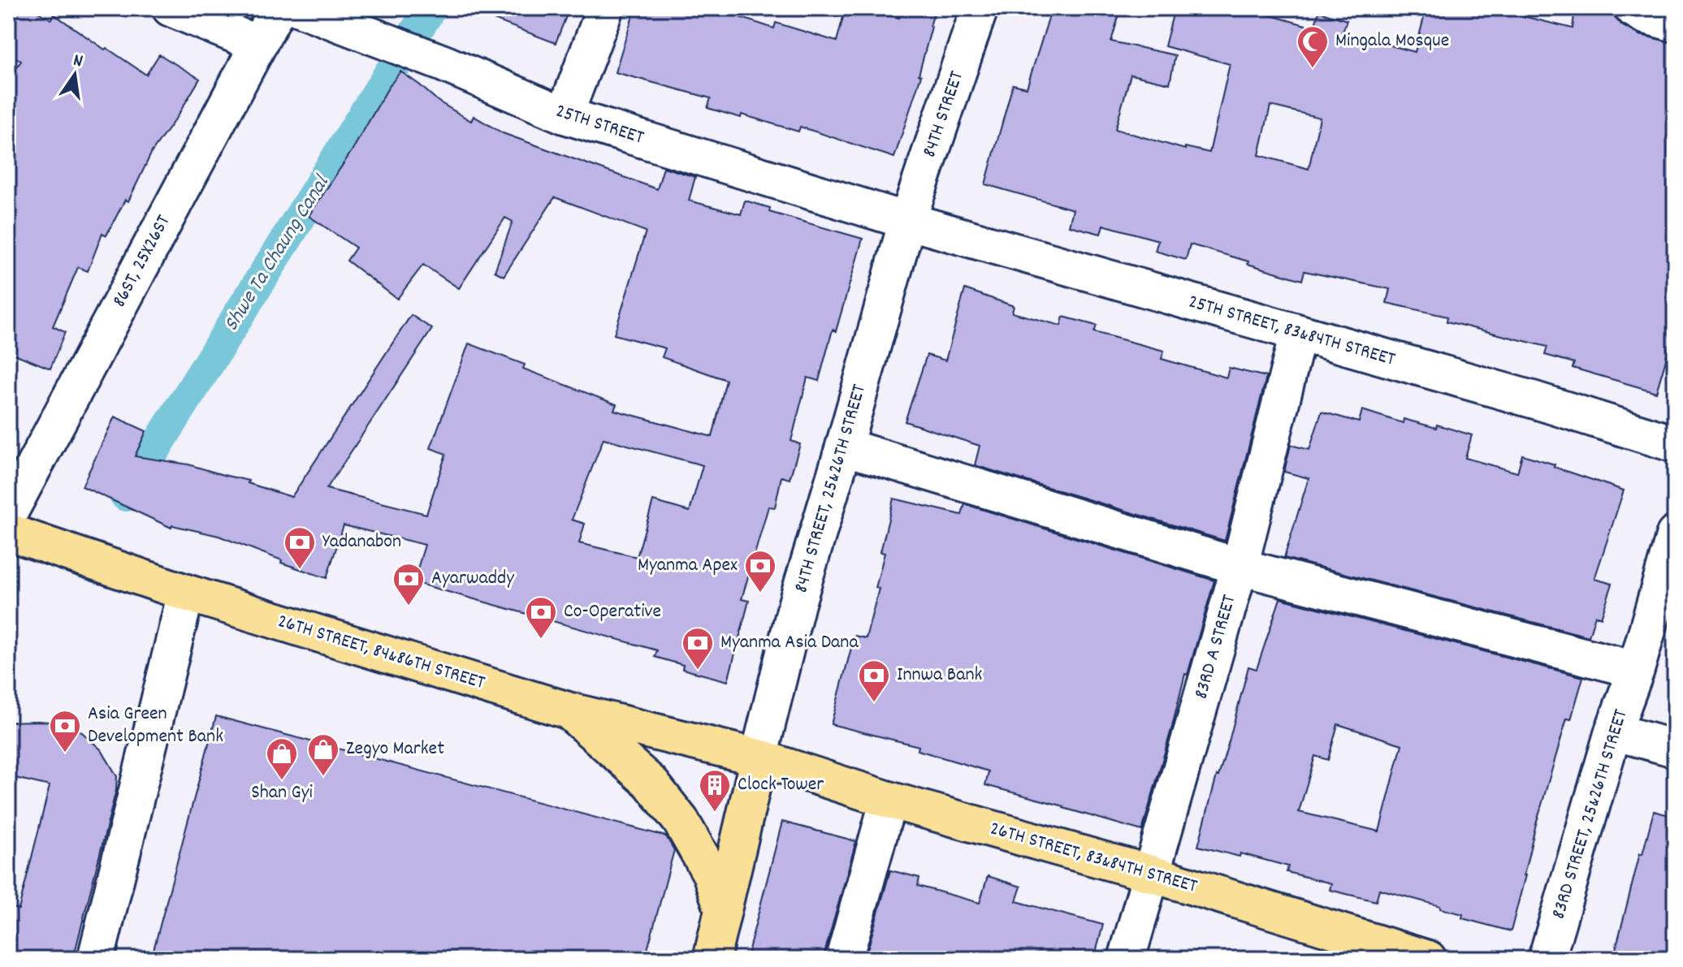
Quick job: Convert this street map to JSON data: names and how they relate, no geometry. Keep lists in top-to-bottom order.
{
  "streets": {
    "main road": ["26TH STREET, 84&86TH STREET", "26TH STREET, 83&84TH STREET"],
    "street": [
      "84TH STREET",
      "25TH STREET",
      "86ST, 25X26ST",
      "25TH STREET, 83&84TH STREET",
      "84TH STREET, 25&26TH STREET",
      "83RD A STREET",
      "83RD STREET, 25&26TH STREET"
    ]
  },
  "crossings": [
    ["84TH STREET", "25TH STREET"],
    ["84TH STREET", "25TH STREET, 83&84TH STREET"],
    ["84TH STREET", "84TH STREET, 25&26TH STREET"],
    ["25TH STREET", "25TH STREET, 83&84TH STREET"],
    ["25TH STREET", "84TH STREET, 25&26TH STREET"],
    ["25TH STREET, 83&84TH STREET", "84TH STREET, 25&26TH STREET"],
    ["25TH STREET, 83&84TH STREET", "83RD A STREET"],
    ["84TH STREET, 25&26TH STREET", "26TH STREET, 84&86TH STREET"],
    ["84TH STREET, 25&26TH STREET", "26TH STREET, 83&84TH STREET"],
    ["83RD A STREET", "26TH STREET, 83&84TH STREET"],
    ["26TH STREET, 84&86TH STREET", "26TH STREET, 83&84TH STREET"]
  ],
  "water": ["Shwe Ta Chaung Canal"],
  "places": {
    "mosque": ["Mingala Mosque"],
    "bank": [
      "Yadanabon",
      "Myanma Apex",
      "Ayarwaddy",
      "Co-Operative",
      "Myanma Asia Dana",
      "Innwa Bank",
      "Asia Green Development Bank"
    ],
    "shop": ["Zegyo Market", "Shan Gyi"],
    "building": ["Clock Tower"]
  },
  "north": "top"
}
